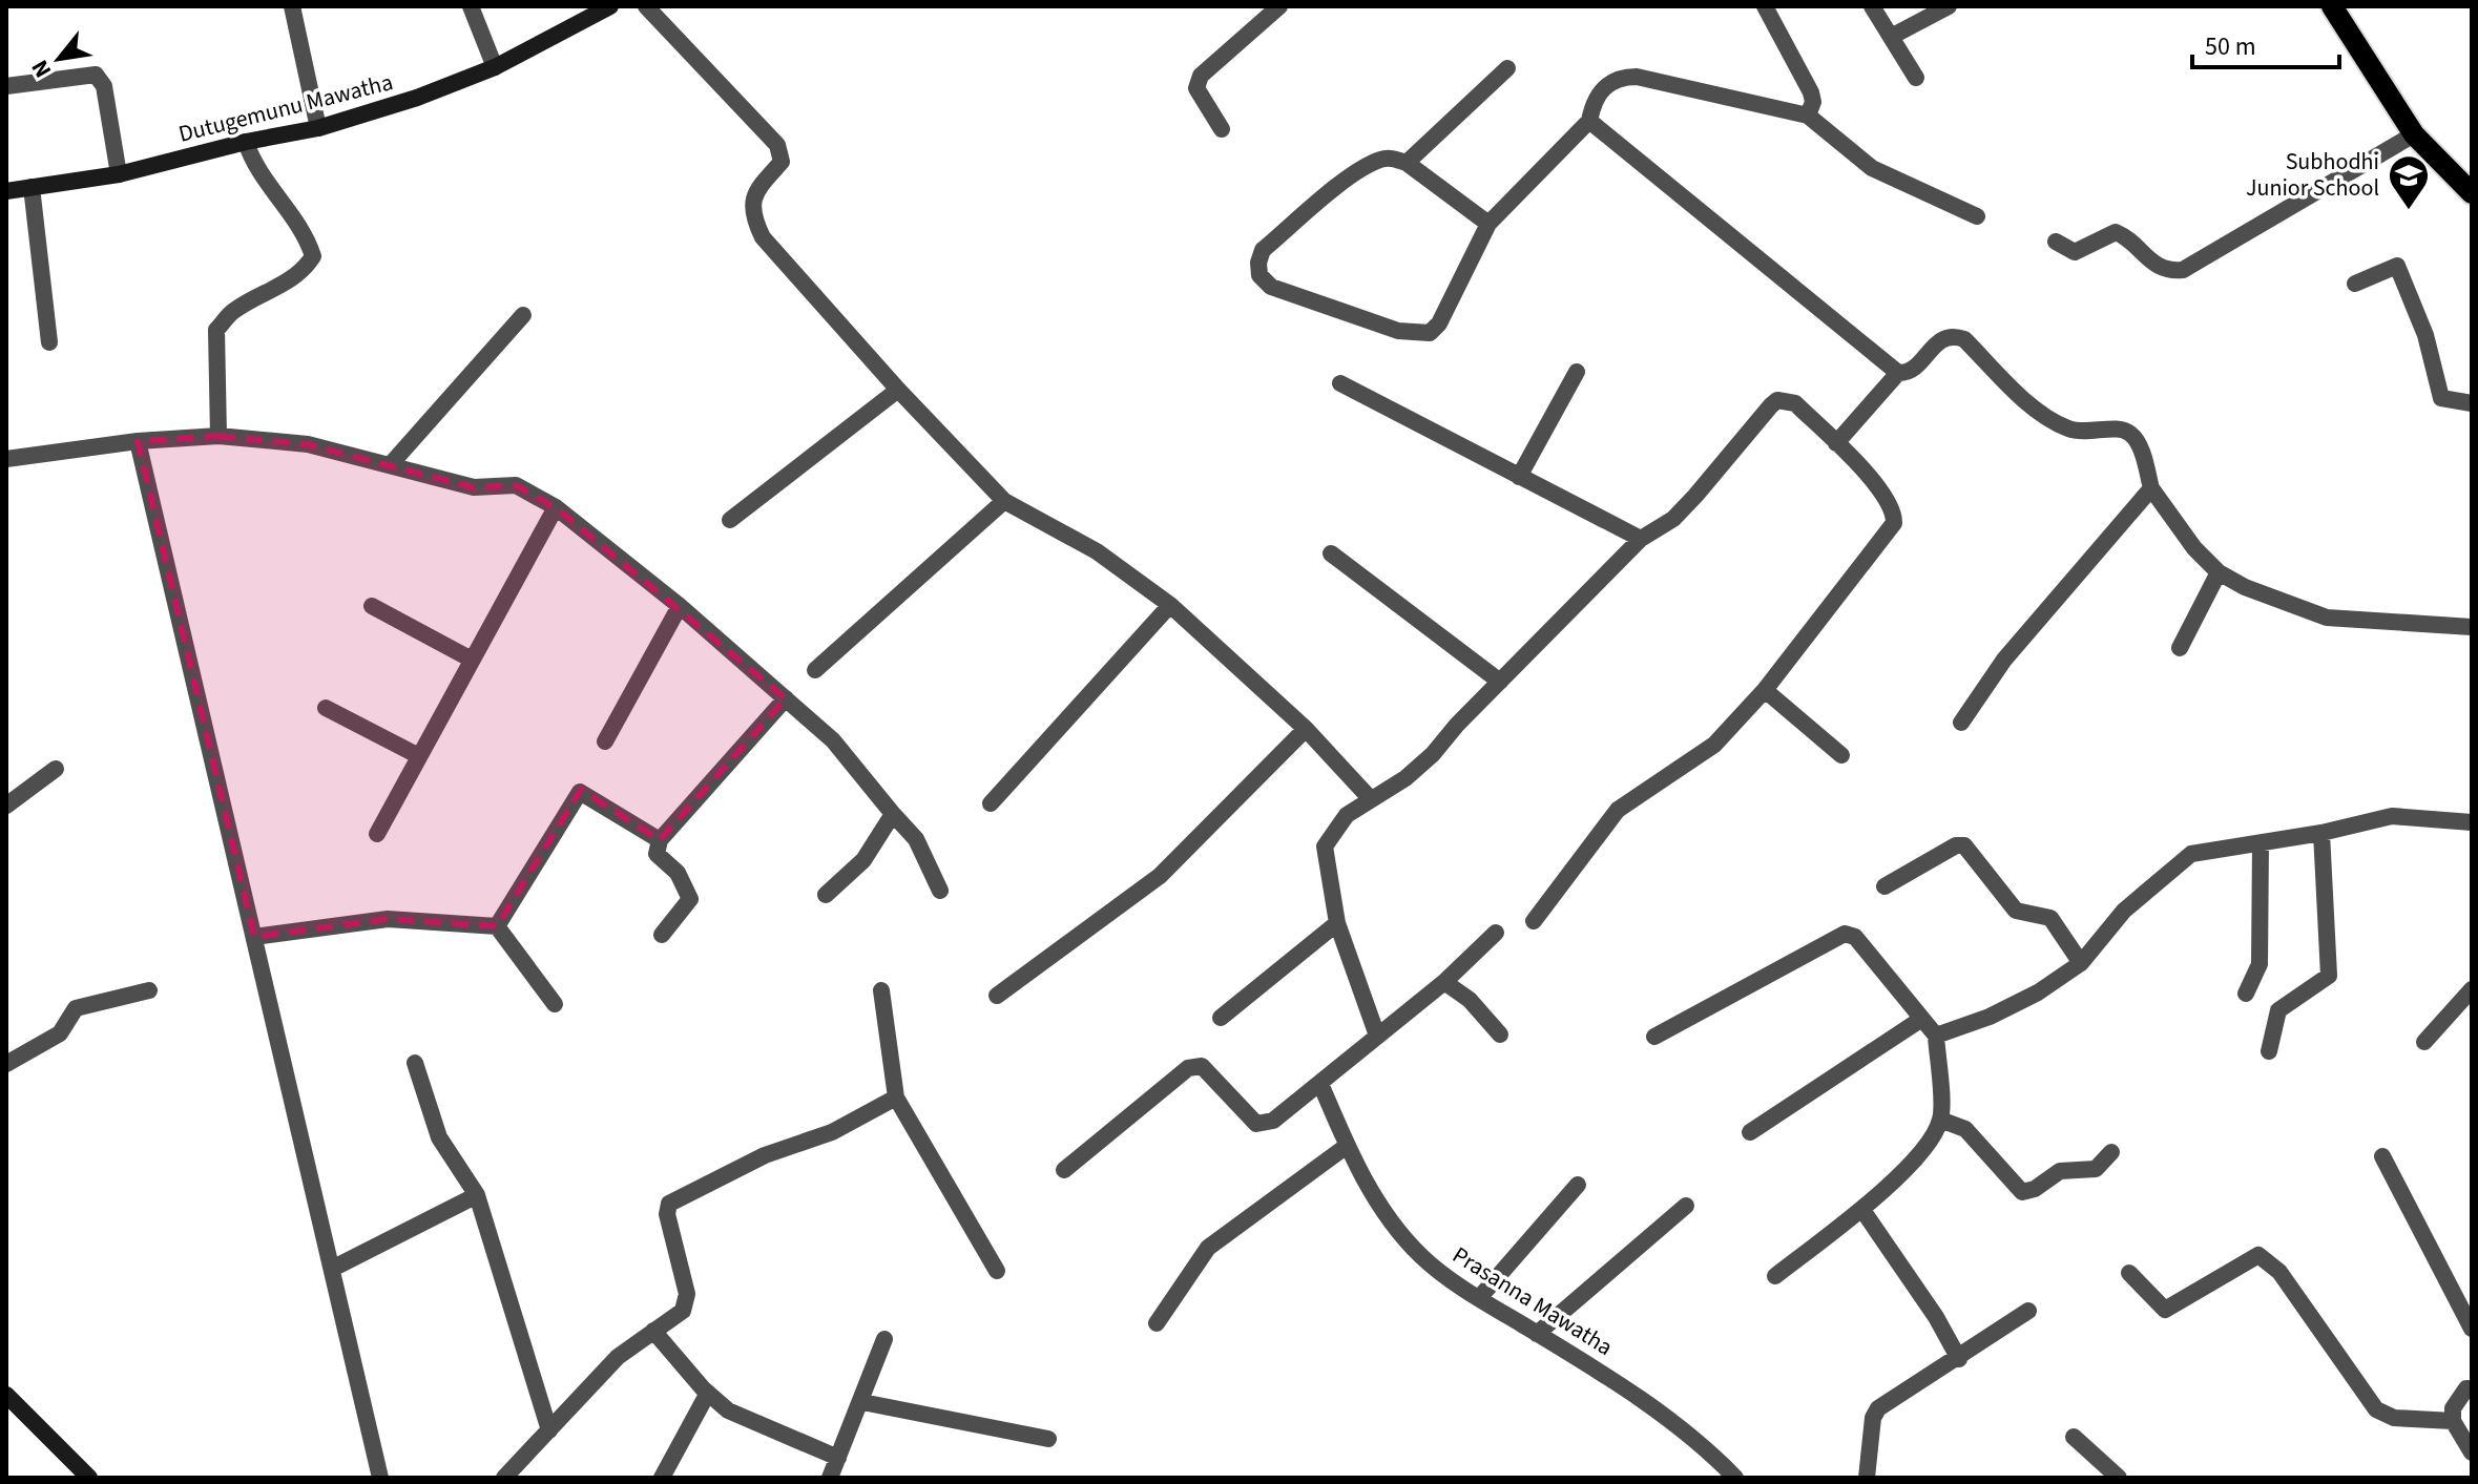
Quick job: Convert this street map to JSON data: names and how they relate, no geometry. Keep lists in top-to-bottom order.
{
  "streets": {
    "street": ["Dutugemunu Mawatha", "Prasanna Mawatha"]
  },
  "places": {
    "school or university": ["Subhodhi Junior School"]
  },
  "scale_bar": "50 m",
  "north": "bottom left"
}
